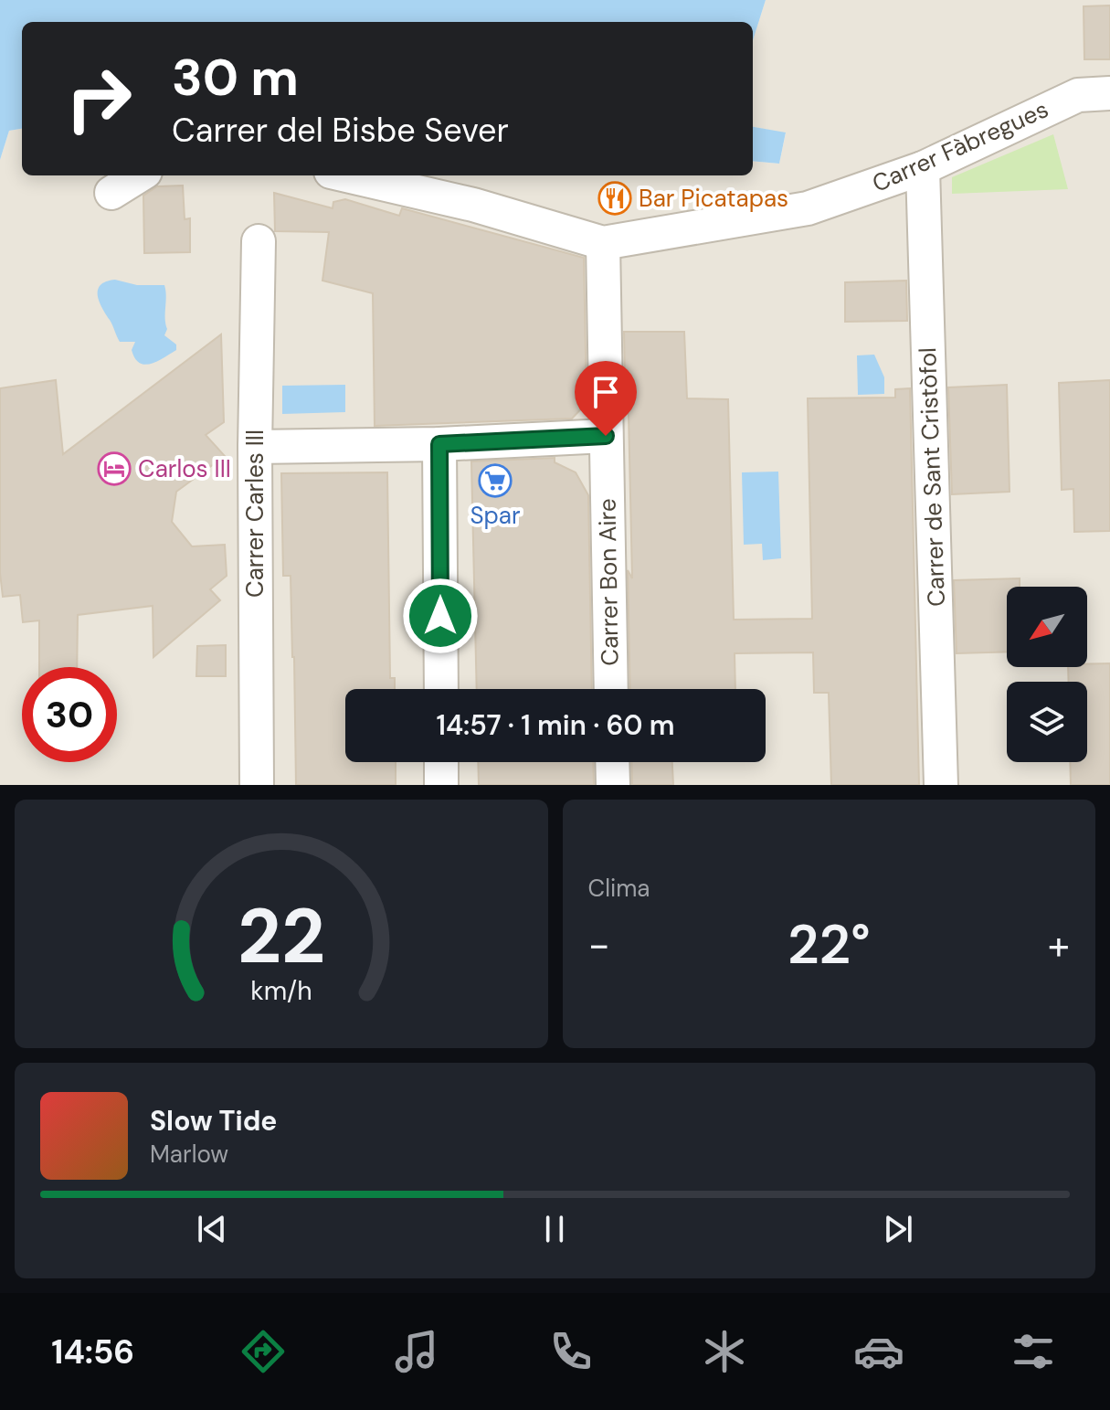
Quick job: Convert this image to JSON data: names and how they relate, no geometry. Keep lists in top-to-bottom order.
{
  "streets": {
    "street": [
      "Carrer Fàbregues",
      "Carrer de Sant Cristòfol",
      "Carrer Carles III",
      "Carrer Bon Aire"
    ]
  },
  "crossings": [
    ["Carrer Fàbregues", "Carrer de Sant Cristòfol"],
    ["Carrer Fàbregues", "Carrer Bon Aire"]
  ],
  "places": {
    "restaurant": ["Bar Picatapas"],
    "hotel": ["Carlos III"],
    "supermarket": ["Spar"]
  },
  "north": "bottom left",
  "page": {
    "turn": ["30 m", "Carrer del Bisbe Sever"],
    "limit": "30",
    "trip": "14:57 · 1 min · 60 m",
    "tile": "Clima",
    "heat": ["−", "22°", "+"],
    "song": ["Slow Tide", "Marlow"],
    "tabs": "14:56",
    "gauge": ["22", "km/h"]
  }
}
